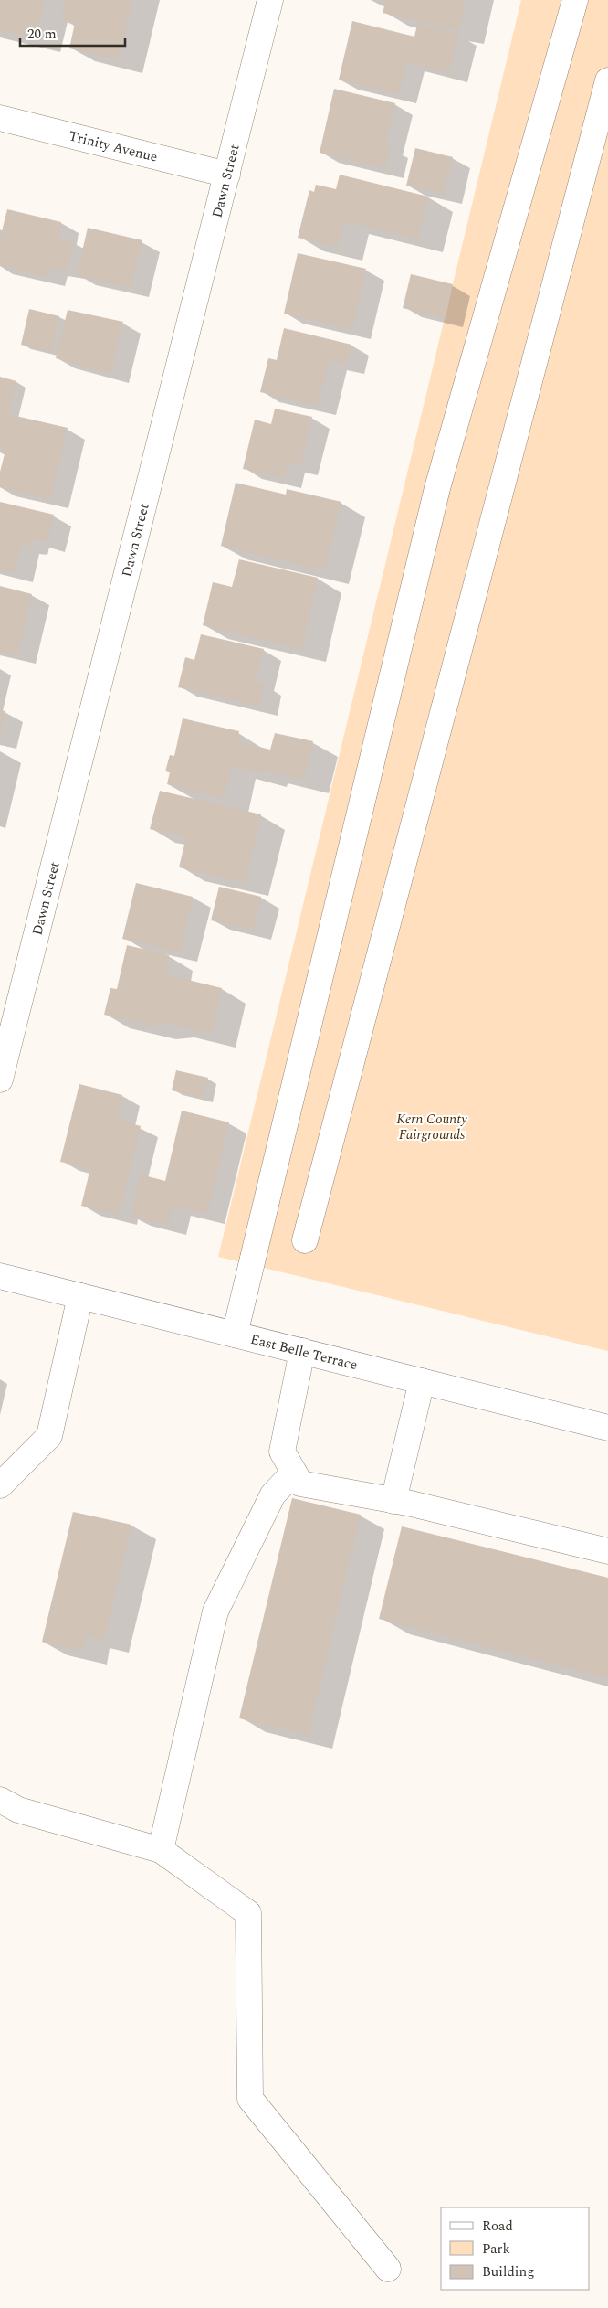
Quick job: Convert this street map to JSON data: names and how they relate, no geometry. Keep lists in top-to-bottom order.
{
  "streets": {
    "street": ["Trinity Avenue", "Dawn Street", "East Belle Terrace"]
  },
  "crossings": [
    ["Trinity Avenue", "Dawn Street"]
  ],
  "parks": ["Kern County Fairgrounds"],
  "legend": ["Road", "Park", "Building"],
  "scale_bar": "20 m"
}
